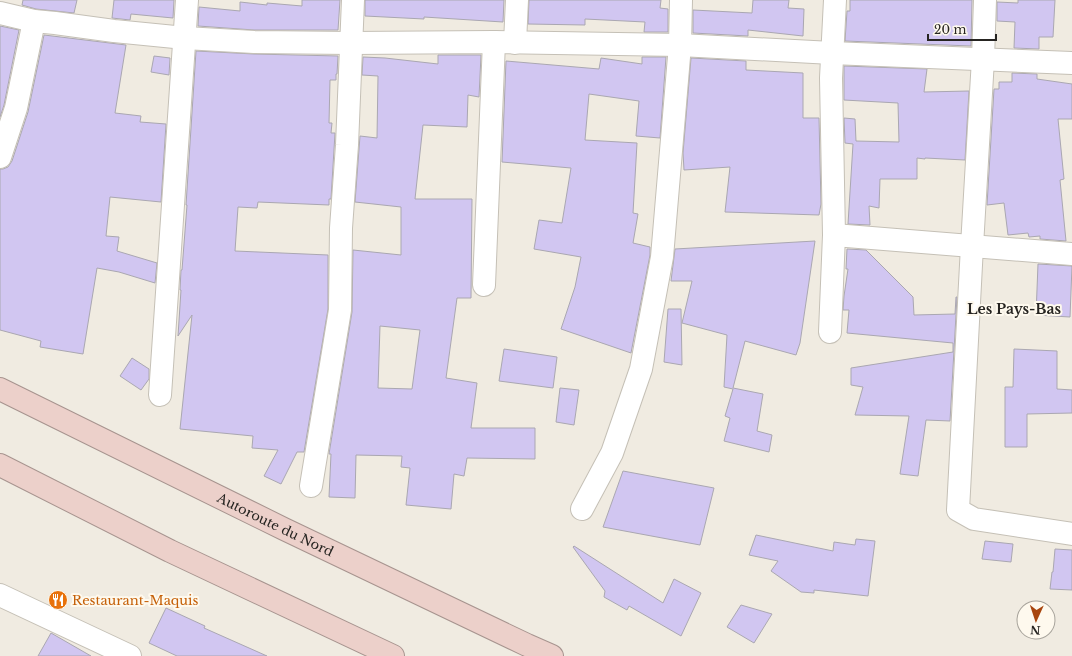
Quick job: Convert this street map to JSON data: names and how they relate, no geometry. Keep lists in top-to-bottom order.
{
  "streets": {
    "highway": ["Autoroute du Nord"]
  },
  "districts": ["Les Pays-Bas"],
  "places": {
    "restaurant": ["Restaurant-Maquis"]
  },
  "scale_bar": "20 m",
  "north": "bottom"
}
